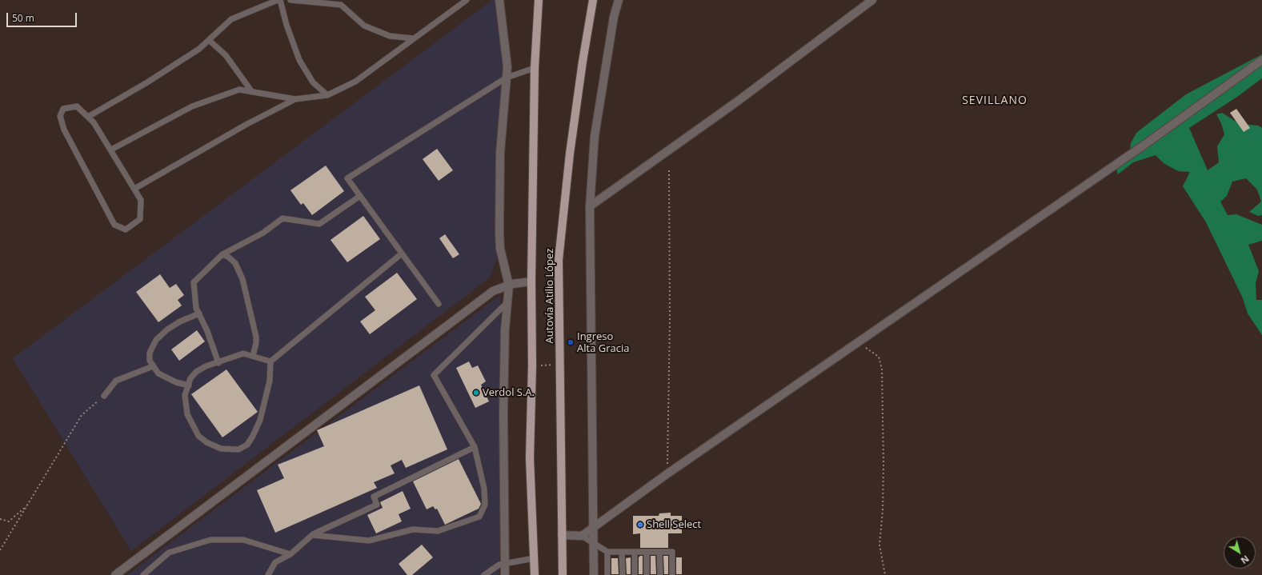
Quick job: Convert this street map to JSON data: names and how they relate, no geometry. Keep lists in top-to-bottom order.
{
  "streets": {
    "main road": ["Autovía Atilio López"]
  },
  "districts": ["SEVILLANO"],
  "places": ["Ingreso Alta Gracia", "Verdol S.A.", "Shell Select"],
  "scale_bar": "50 m",
  "north": "bottom right"
}
